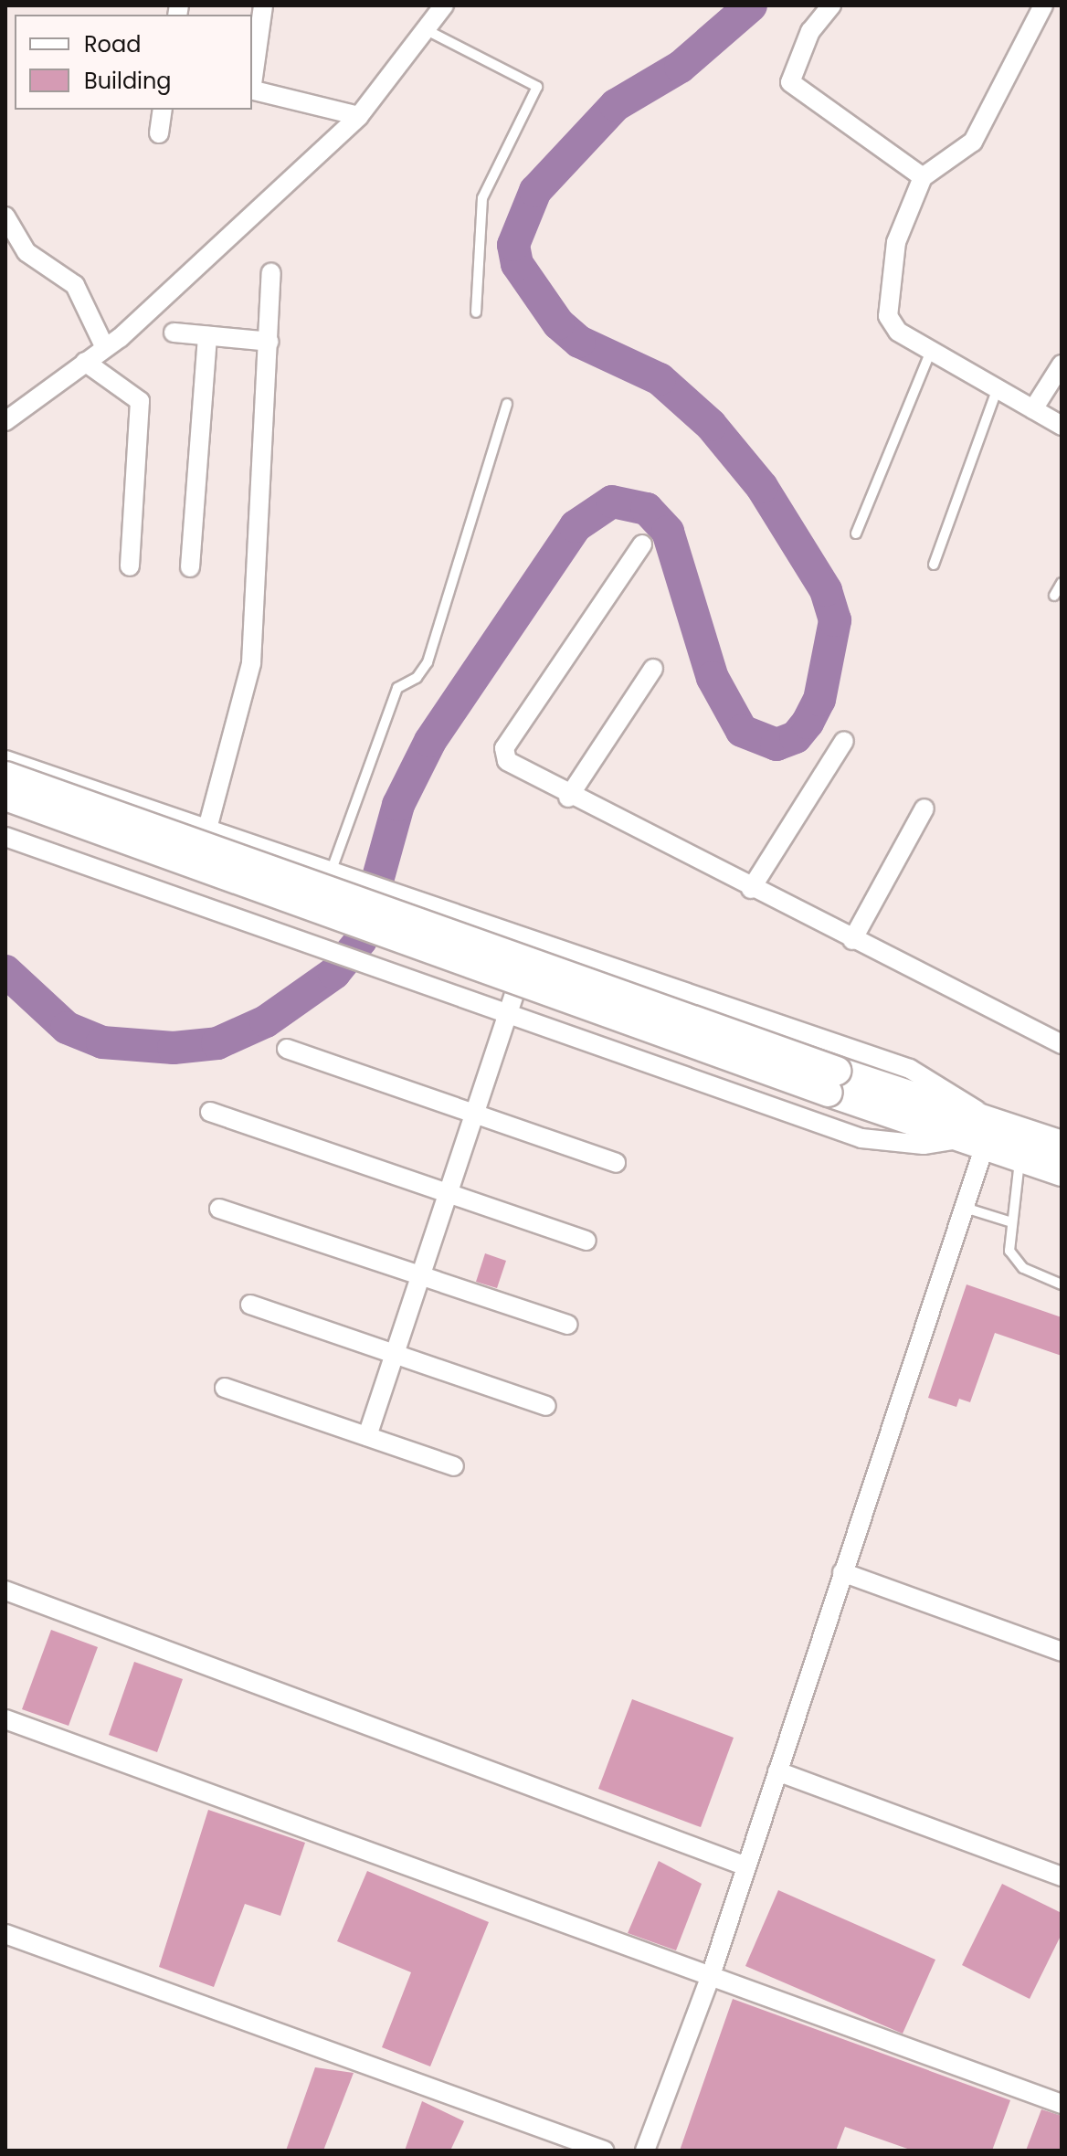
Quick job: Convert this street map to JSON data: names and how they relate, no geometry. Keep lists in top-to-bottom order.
{
  "legend": ["Road", "Building"]
}
